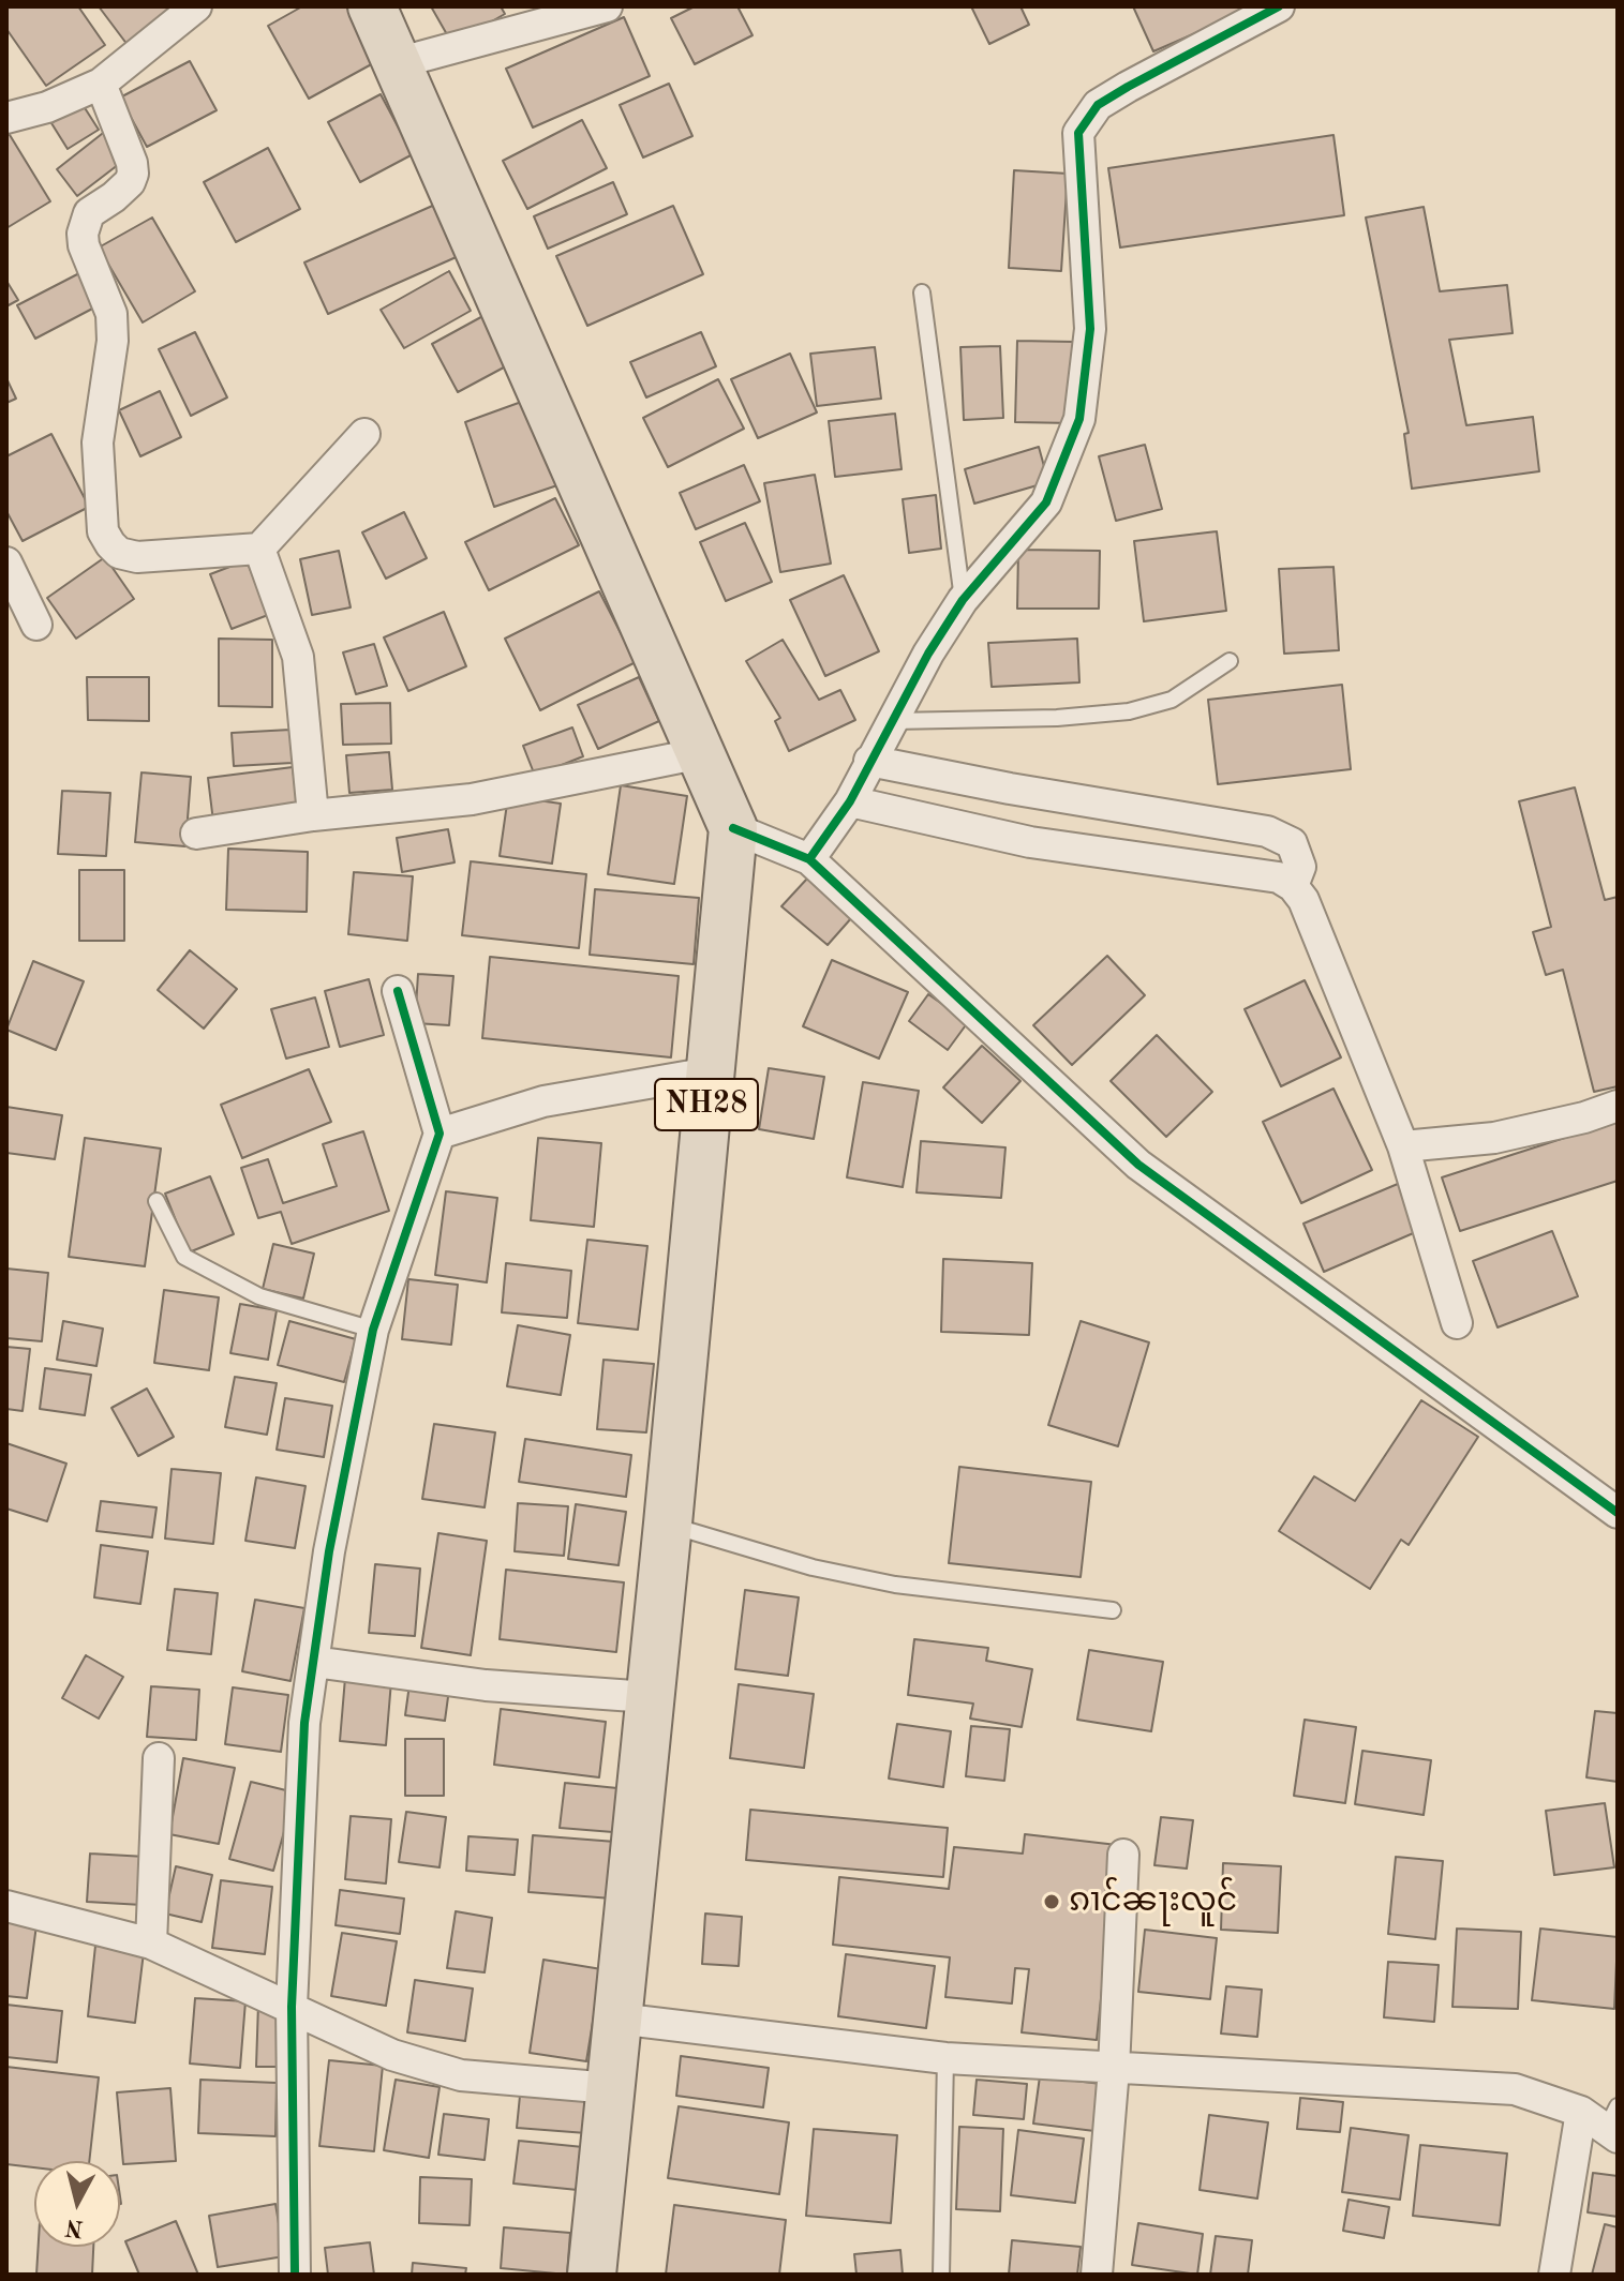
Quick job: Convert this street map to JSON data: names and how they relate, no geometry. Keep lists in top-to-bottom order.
{
  "streets": {
    "highway": ["NH28"]
  },
  "places": ["ၵၢင်ၼႃးလူင်"],
  "north": "bottom"
}
